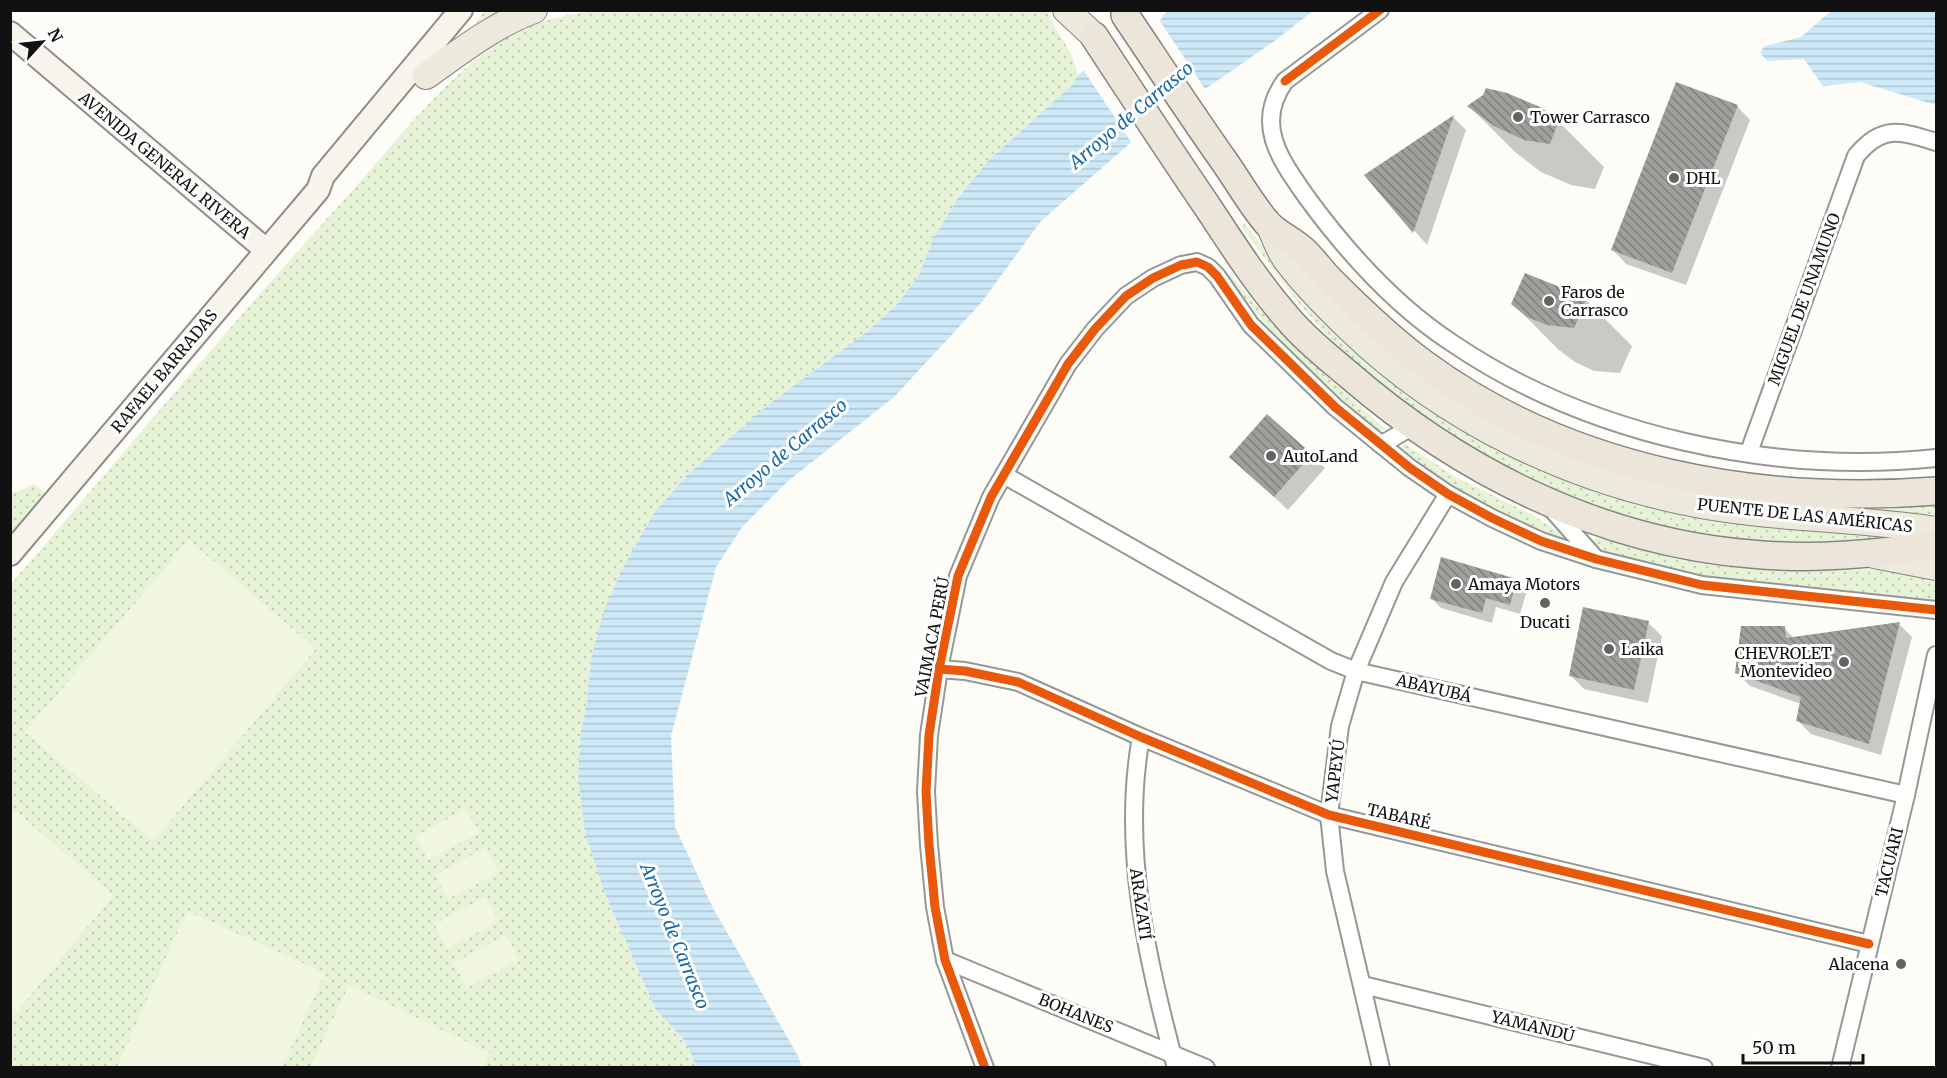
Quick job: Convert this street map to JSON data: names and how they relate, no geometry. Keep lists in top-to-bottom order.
{
  "streets": {
    "main road": ["AVENIDA GENERAL RIVERA", "RAFAEL BARRADAS", "PUENTE DE LAS AMÉRICAS"],
    "street": [
      "MIGUEL DE UNAMUNO",
      "VAIMACA PERÚ",
      "ABAYUBÁ",
      "YAPEYÚ",
      "TABARÉ",
      "TACUARI",
      "ARAZATÍ",
      "BOHANES",
      "YAMANDÚ"
    ]
  },
  "crossings": [
    ["AVENIDA GENERAL RIVERA", "RAFAEL BARRADAS"],
    ["VAIMACA PERÚ", "ABAYUBÁ"],
    ["VAIMACA PERÚ", "TABARÉ"],
    ["VAIMACA PERÚ", "BOHANES"],
    ["ABAYUBÁ", "YAPEYÚ"],
    ["ABAYUBÁ", "TACUARI"],
    ["YAPEYÚ", "TABARÉ"],
    ["YAPEYÚ", "YAMANDÚ"],
    ["TABARÉ", "TACUARI"],
    ["TABARÉ", "ARAZATÍ"],
    ["ARAZATÍ", "BOHANES"]
  ],
  "water": ["Arroyo de Carrasco"],
  "places": [
    "Tower Carrasco",
    "DHL",
    "Faros de Carrasco",
    "AutoLand",
    "Amaya Motors",
    "Ducati",
    "Laika",
    "CHEVROLET Montevideo",
    "Alacena"
  ],
  "scale_bar": "50 m",
  "north": "top right"
}
